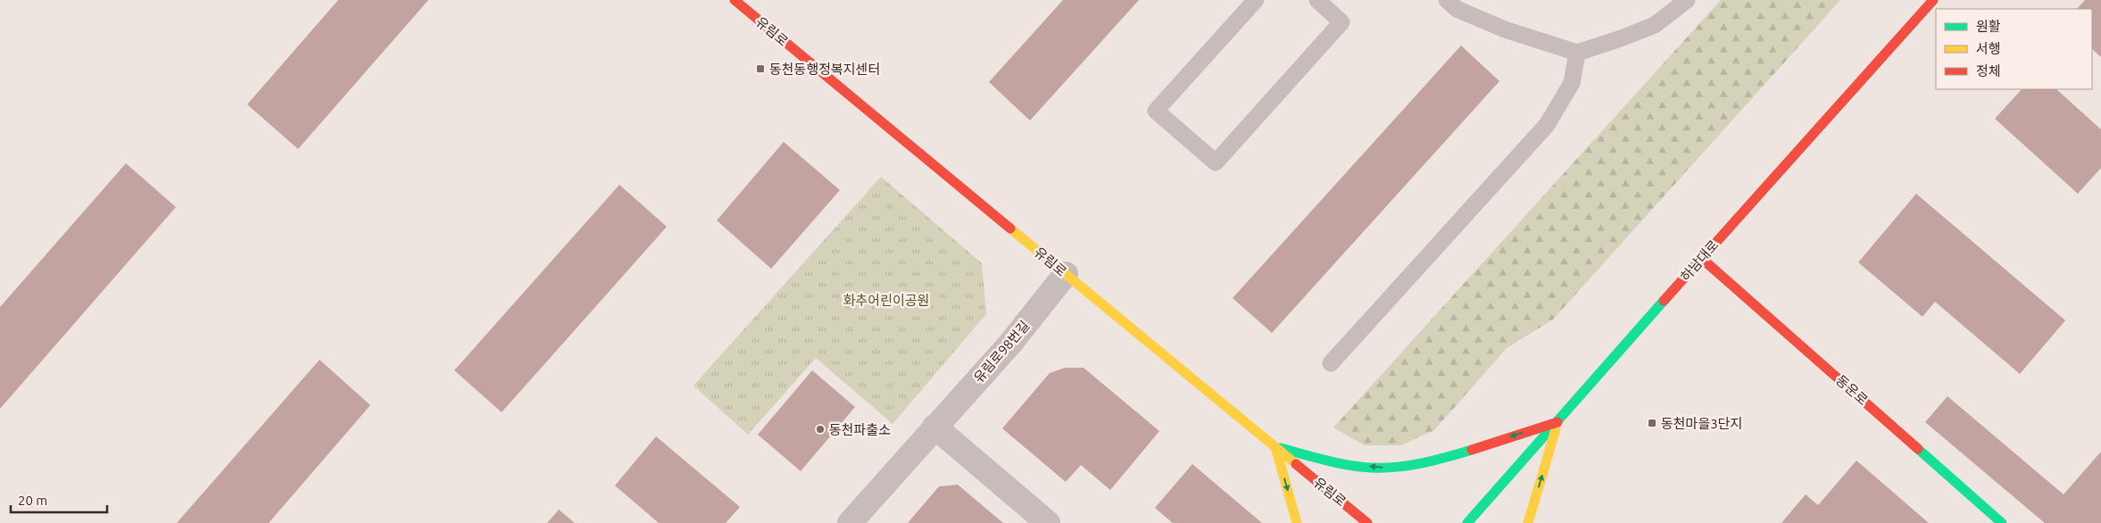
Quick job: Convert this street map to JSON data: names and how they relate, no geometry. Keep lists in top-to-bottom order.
{
  "streets": {
    "street": [
      "유림로",
      "하남대로",
      "유림로98번길",
      "동운로"
    ]
  },
  "crossings": [
    ["유림로", "유림로98번길"],
    ["하남대로", "동운로"]
  ],
  "parks": ["화추어린이공원"],
  "places": {
    "transit": ["동천동행정복지센터", "동천마을3단지"],
    "other": ["동천파출소"]
  },
  "legend": ["원활", "서행", "정체"],
  "scale_bar": "20 m"
}
